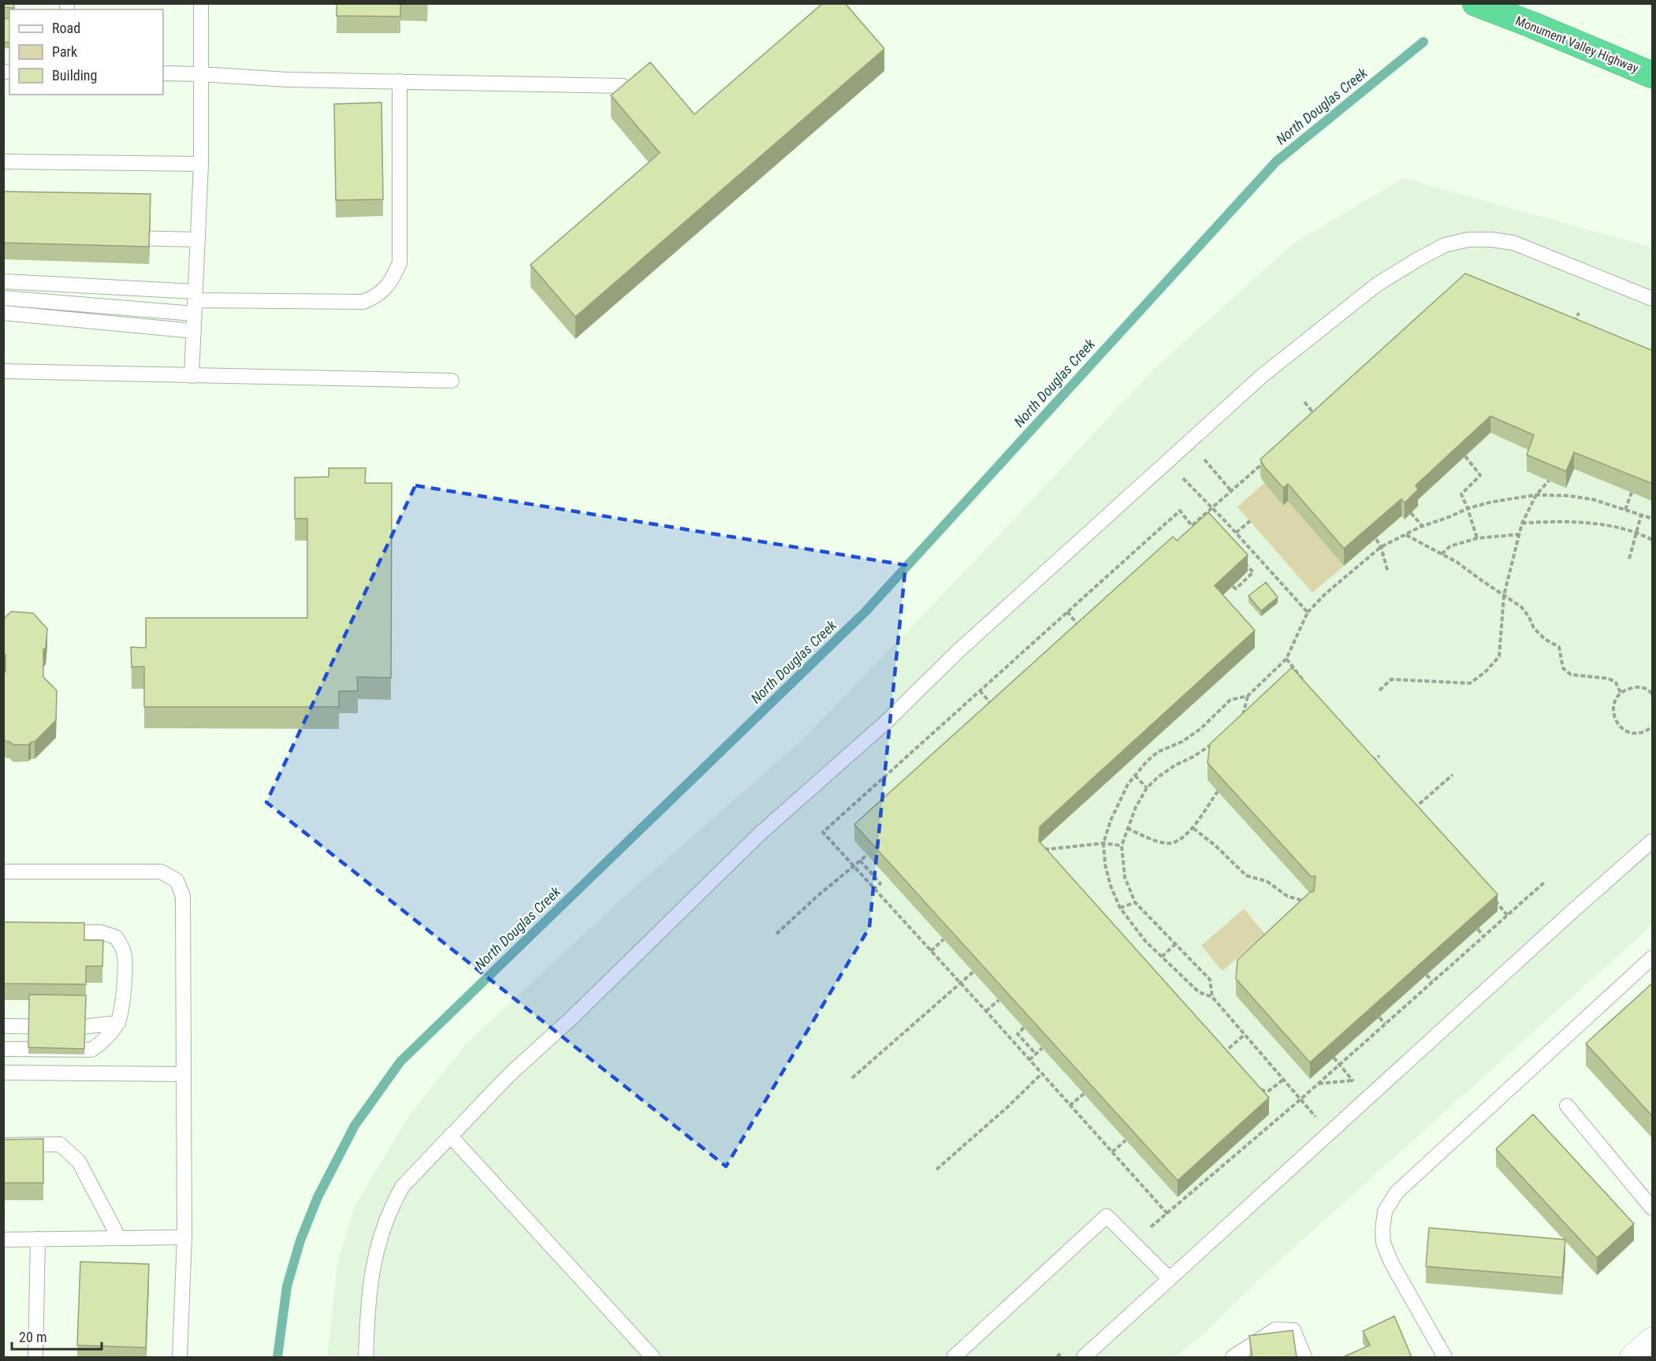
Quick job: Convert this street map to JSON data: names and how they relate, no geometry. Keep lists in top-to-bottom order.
{
  "streets": {
    "highway": ["Monument Valley Highway"]
  },
  "water": ["North Douglas Creek"],
  "legend": ["Road", "Park", "Building"],
  "scale_bar": "20 m"
}
